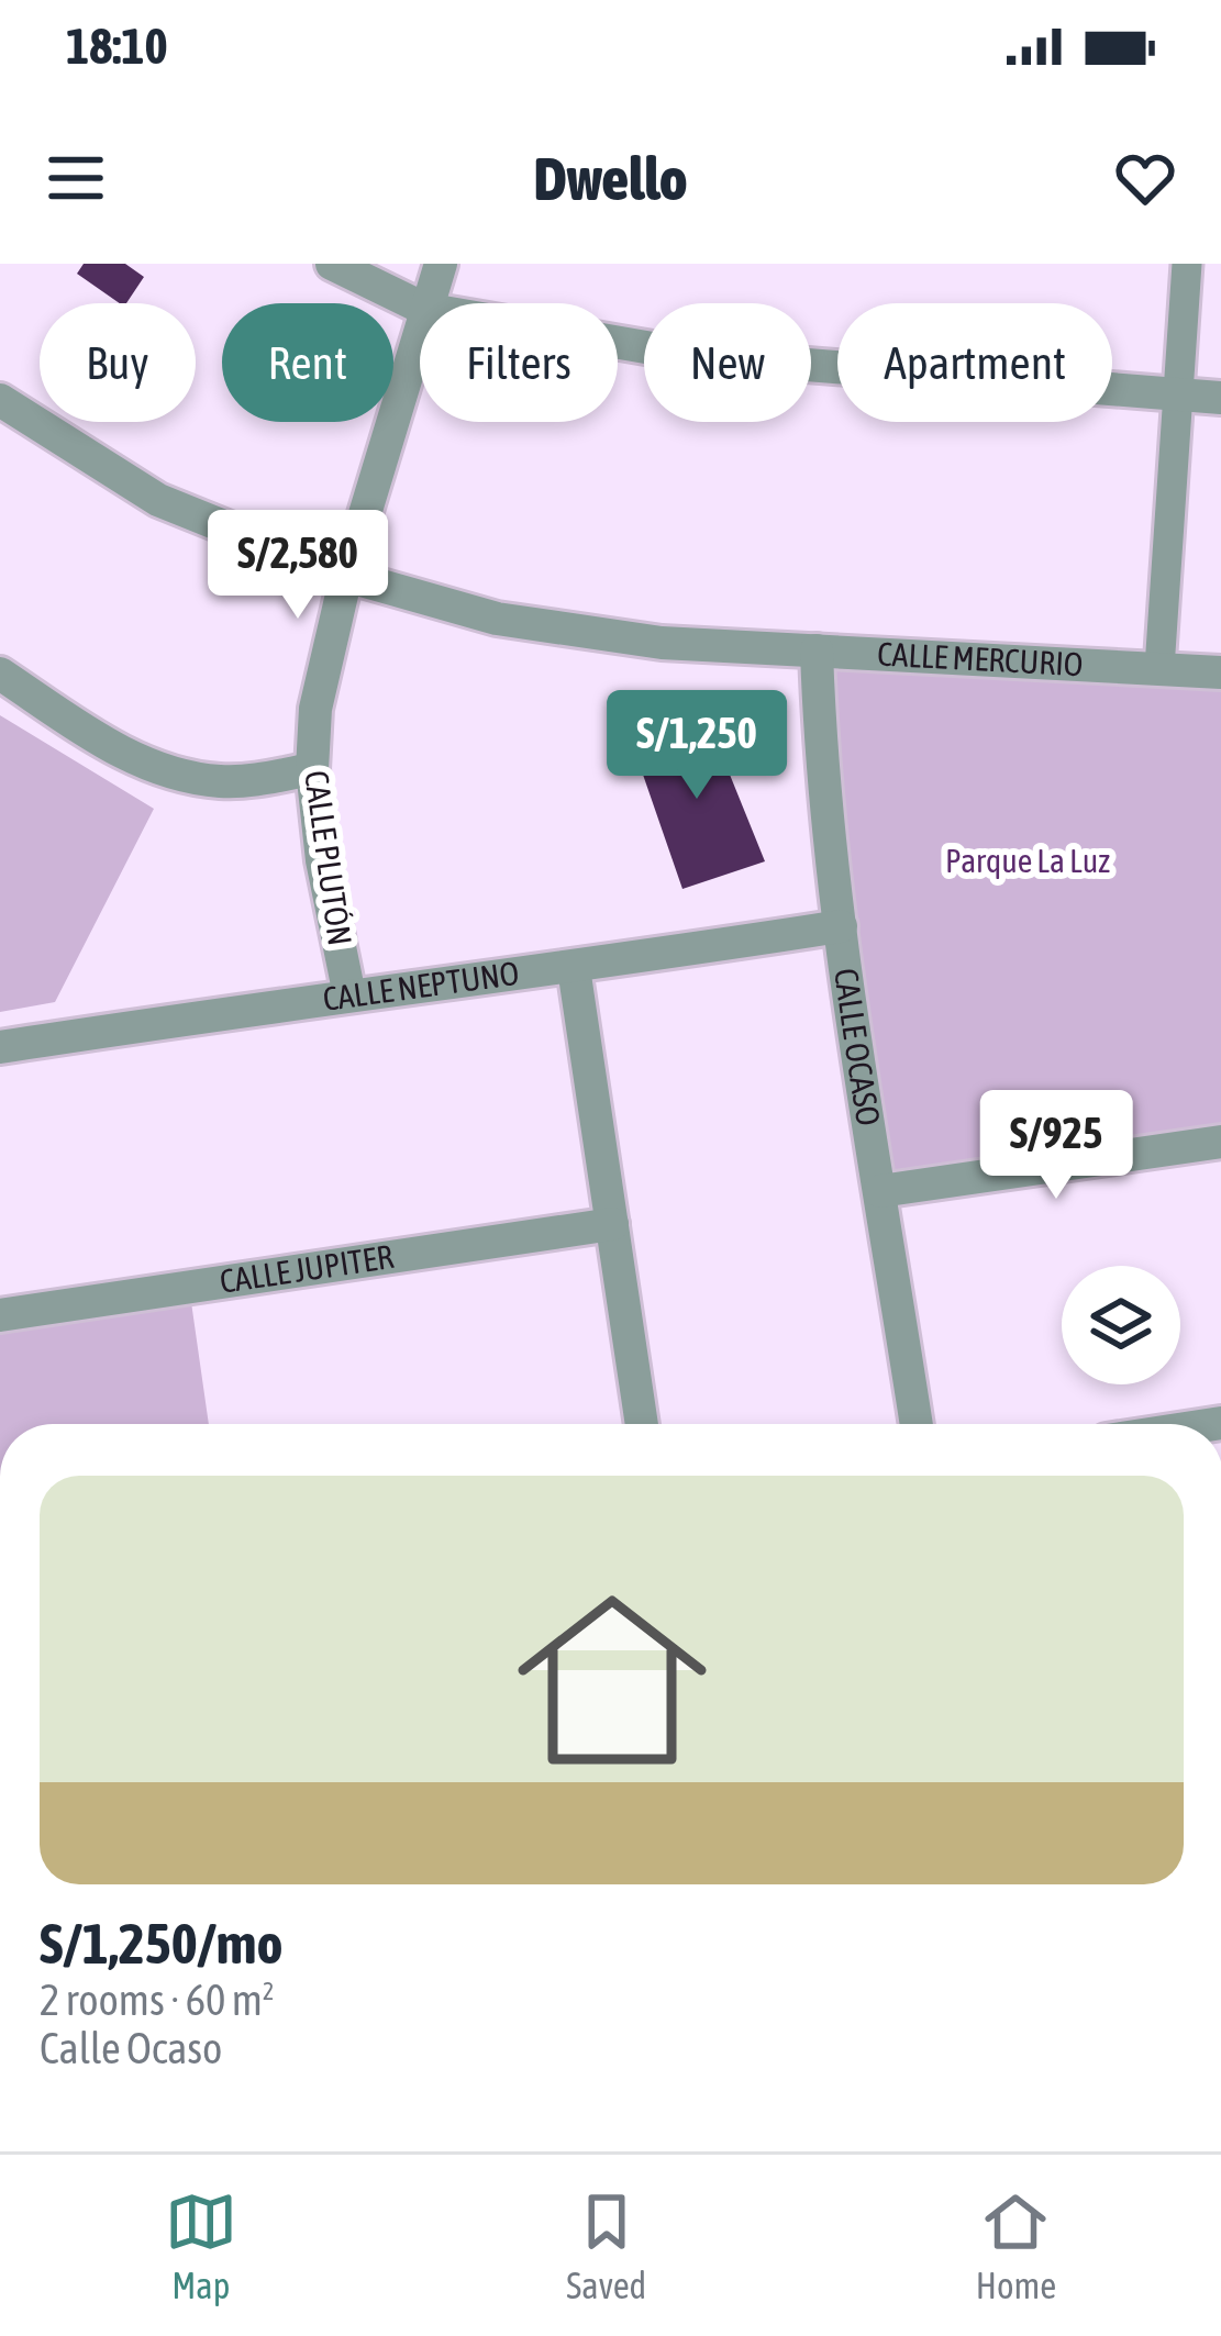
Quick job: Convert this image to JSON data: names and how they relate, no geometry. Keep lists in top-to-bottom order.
{
  "streets": {
    "street": [
      "CALLE MERCURIO",
      "CALLE PLUTÓN",
      "CALLE NEPTUNO",
      "CALLE OCASO",
      "CALLE JUPITER"
    ]
  },
  "crossings": [
    ["CALLE MERCURIO", "CALLE PLUTÓN"],
    ["CALLE MERCURIO", "CALLE OCASO"],
    ["CALLE PLUTÓN", "CALLE NEPTUNO"],
    ["CALLE NEPTUNO", "CALLE OCASO"]
  ],
  "parks": ["Parque La Luz"],
  "page": {
    "status": "18:10",
    "header": "Dwello",
    "chip": [
      "Buy",
      "Rent",
      "Filters",
      "New",
      "Apartment"
    ],
    "price": ["S/2,580", "S/1,250", "S/925"],
    "list": [
      {
        "name": "S/1,250/mo",
        "note": "2 rooms · 60 m² · Calle Ocaso"
      }
    ],
    "tabs": ["Map", "Saved", "Home"]
  }
}
